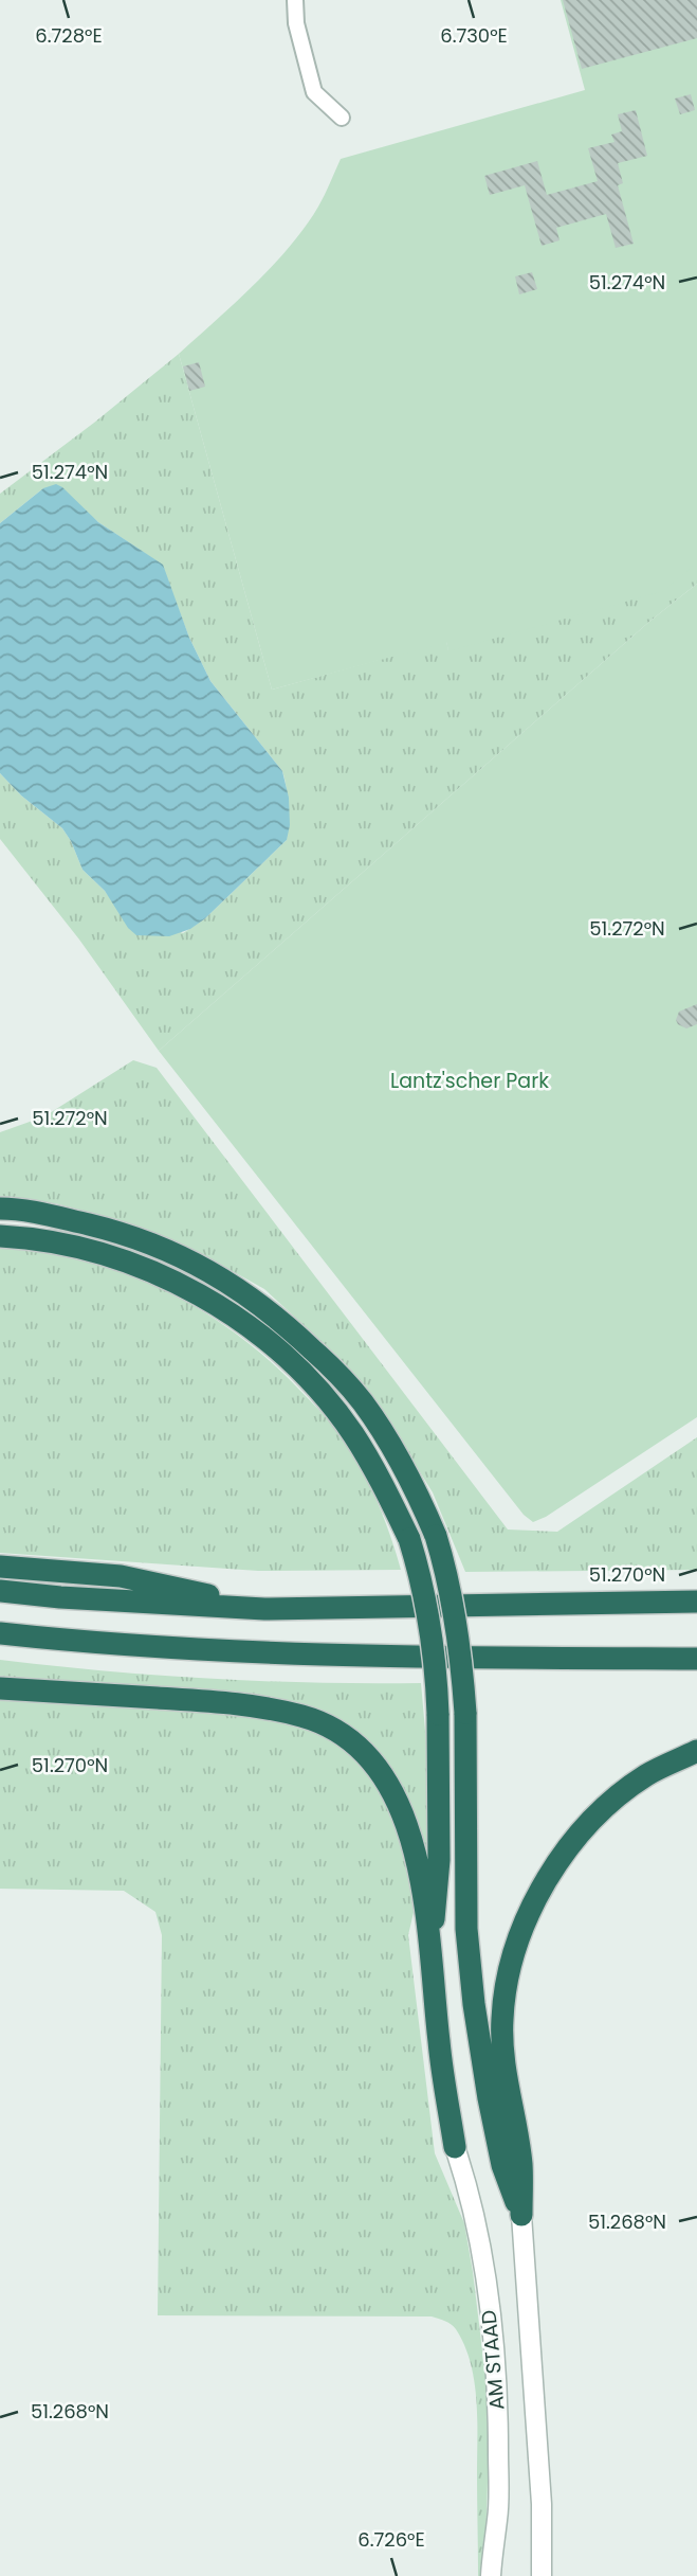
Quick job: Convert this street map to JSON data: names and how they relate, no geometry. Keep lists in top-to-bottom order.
{
  "streets": {
    "street": ["AM STAAD"]
  },
  "parks": ["Lantz'scher Park"],
  "coordinates": [
    "6.728°E",
    "6.730°E",
    "51.274°N",
    "51.272°N",
    "51.270°N",
    "51.268°N",
    "6.726°E"
  ]
}
